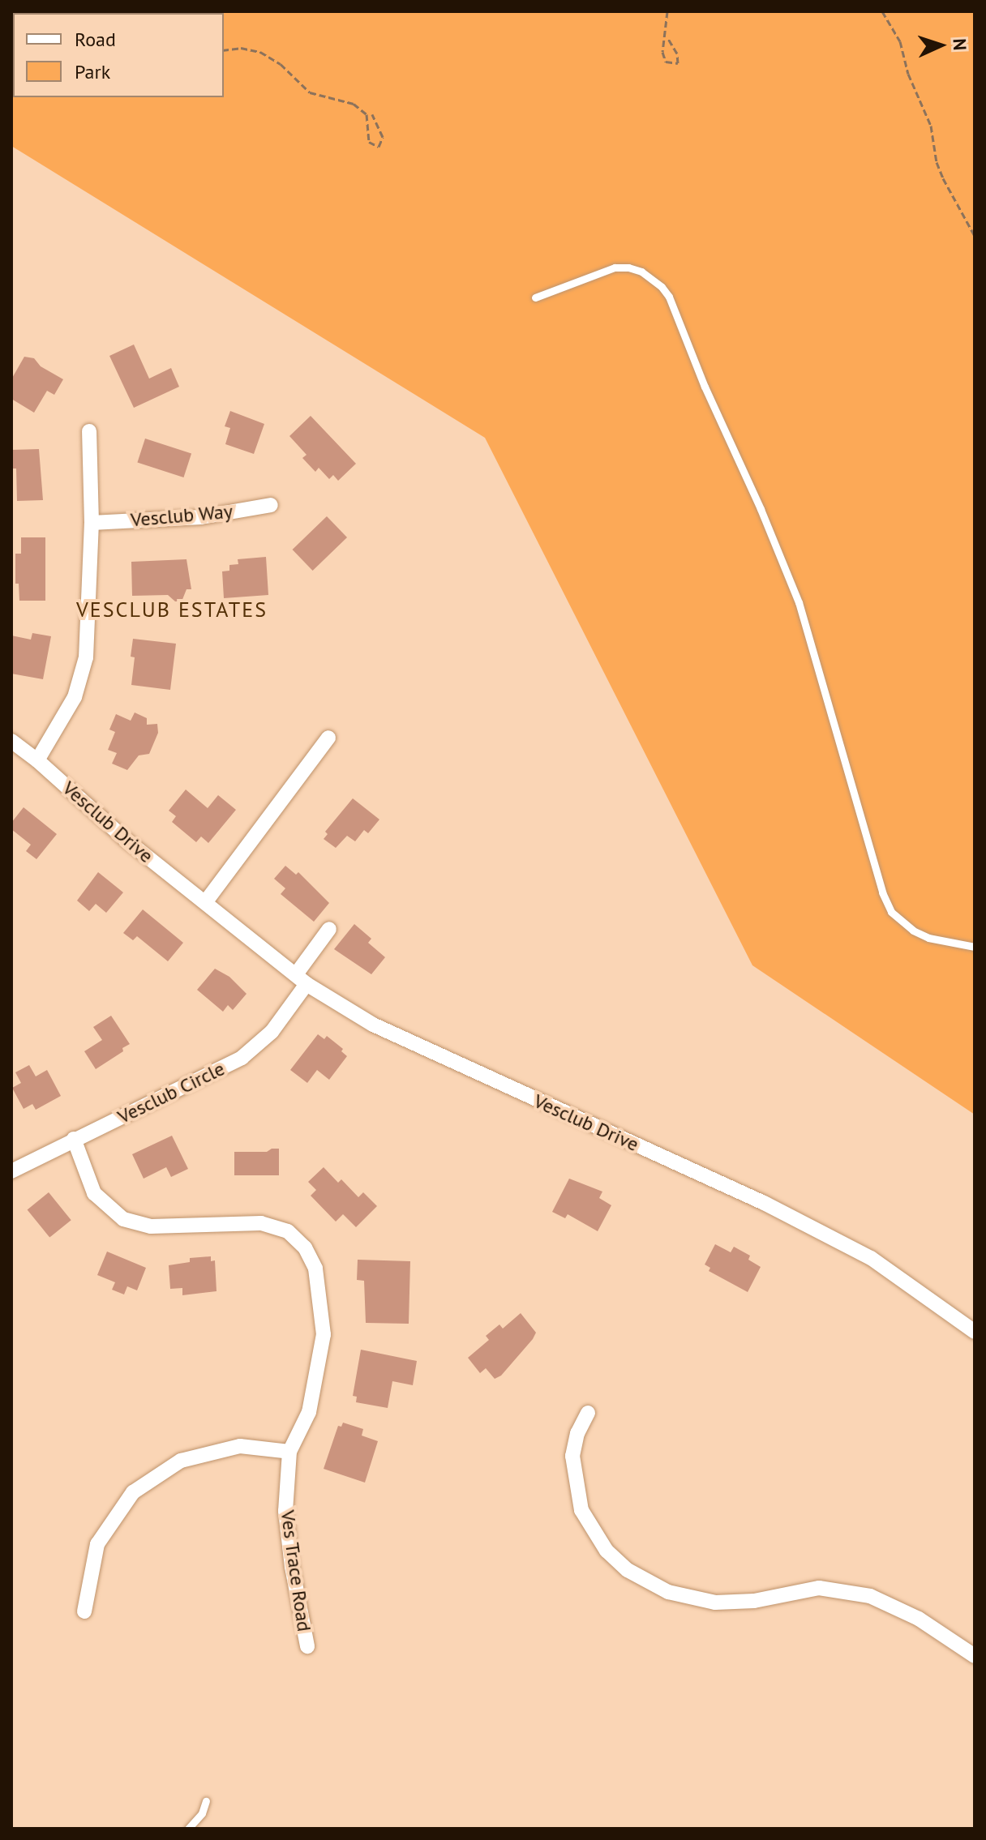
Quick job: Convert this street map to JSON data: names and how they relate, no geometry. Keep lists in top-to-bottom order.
{
  "streets": {
    "street": [
      "Vesclub Way",
      "Vesclub Drive",
      "Vesclub Circle",
      "Ves Trace Road"
    ]
  },
  "crossings": [
    ["Vesclub Drive", "Vesclub Circle"],
    ["Vesclub Circle", "Ves Trace Road"]
  ],
  "districts": ["VESCLUB ESTATES"],
  "legend": ["Road", "Park"],
  "north": "right"
}
